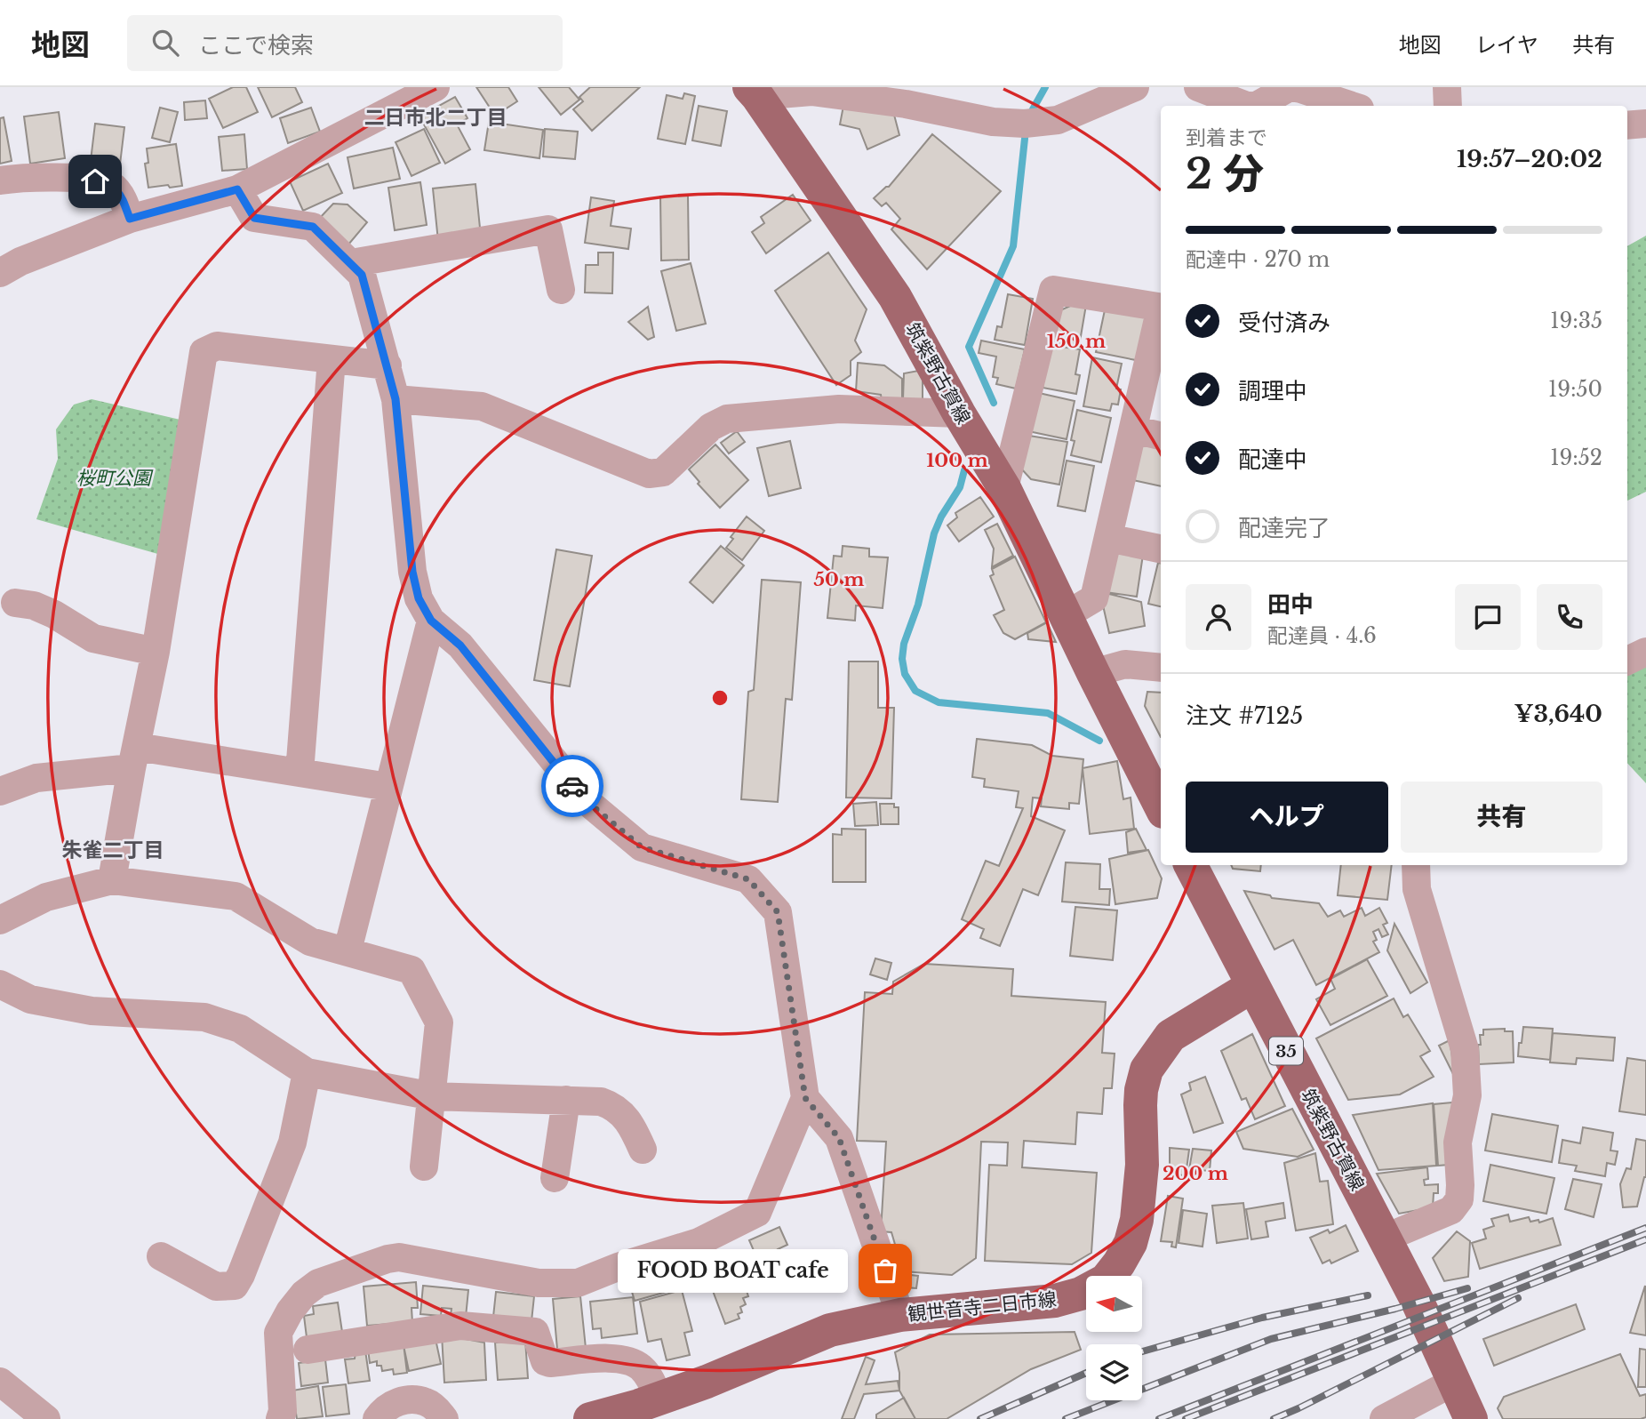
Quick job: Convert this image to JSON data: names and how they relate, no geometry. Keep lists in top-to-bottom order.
{
  "streets": {
    "main road": ["筑紫野古賀線", "35", "観世音寺二日市線"]
  },
  "crossings": [
    ["筑紫野古賀線", "観世音寺二日市線"]
  ],
  "districts": ["二日市北二丁目", "朱雀二丁目"],
  "parks": ["桜町公園"],
  "places": ["FOOD BOAT cafe"],
  "north": "left",
  "page": {
    "header": "地図",
    "search": "ここで検索",
    "nav": ["地図", "レイヤ", "共有"],
    "heading": ["2 分", "到着まで", "19:57–20:02"],
    "panel": [
      "田中",
      "配達員 · 4.6",
      "注文 #7125",
      "¥3,640"
    ],
    "bar": "配達中 · 270 m",
    "list": [
      ["受付済み", "19:35"],
      ["調理中", "19:50"],
      ["配達中", "19:52"],
      "配達完了"
    ],
    "buttons": ["ヘルプ", "共有"],
    "bubble": "FOOD BOAT cafe"
  },
  "rings": [
    "150 m",
    "100 m",
    "50 m",
    "200 m"
  ]
}
